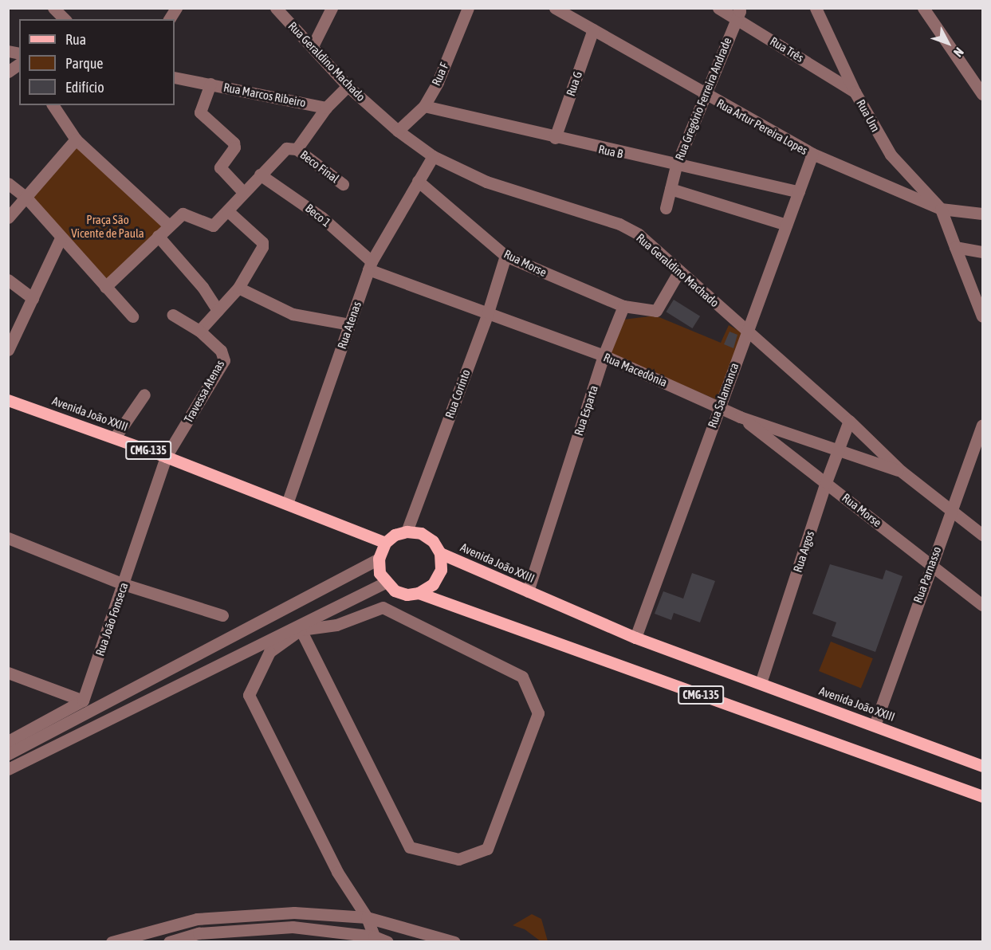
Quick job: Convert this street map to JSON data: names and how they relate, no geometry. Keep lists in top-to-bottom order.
{
  "streets": {
    "main road": ["Avenida João XXIII", "CMG-135"],
    "street": [
      "Rua Três",
      "Rua Geraldino Machado",
      "Rua F",
      "Rua G",
      "Rua Marcos Ribeiro",
      "Rua Gregório Ferreira Andrade",
      "Rua Um",
      "Rua Artur Pereira Lopes",
      "Rua B",
      "Beco Final",
      "Beco 1",
      "Rua Morse",
      "Rua Atenas",
      "Rua Macedônia",
      "Travessa Atenas",
      "Rua Corinto",
      "Rua Salamanca",
      "Rua Esparta",
      "Rua Argos",
      "Rua Parnasso",
      "Rua João Fonseca"
    ]
  },
  "crossings": [
    ["Rua Três", "Rua Gregório Ferreira Andrade"],
    ["Rua Três", "Rua Um"],
    ["Rua Geraldino Machado", "Rua F"],
    ["Rua Geraldino Machado", "Rua Atenas"],
    ["Rua Geraldino Machado", "Rua Macedônia"],
    ["Rua Geraldino Machado", "Rua Salamanca"],
    ["Rua Geraldino Machado", "Rua Argos"],
    ["Rua Geraldino Machado", "Rua Parnasso"],
    ["Rua F", "Rua B"],
    ["Rua G", "Rua Artur Pereira Lopes"],
    ["Rua G", "Rua B"],
    ["Rua Marcos Ribeiro", "Beco Final"],
    ["Rua Gregório Ferreira Andrade", "Rua Artur Pereira Lopes"],
    ["Rua Gregório Ferreira Andrade", "Rua B"],
    ["Rua Um", "Rua Artur Pereira Lopes"],
    ["Rua Artur Pereira Lopes", "Rua Salamanca"],
    ["Rua B", "Rua Salamanca"],
    ["Beco 1", "Rua Atenas"],
    ["Beco 1", "Rua Macedônia"],
    ["Rua Morse", "Rua Atenas"],
    ["Rua Morse", "Rua Macedônia"],
    ["Rua Morse", "Rua Corinto"],
    ["Rua Morse", "Rua Esparta"],
    ["Rua Morse", "Rua Argos"],
    ["Rua Morse", "Rua Parnasso"],
    ["Rua Atenas", "Rua Macedônia"],
    ["Rua Atenas", "Avenida João XXIII"],
    ["Rua Macedônia", "Rua Corinto"],
    ["Rua Macedônia", "Rua Salamanca"],
    ["Rua Macedônia", "Rua Esparta"],
    ["Rua Macedônia", "Rua Argos"],
    ["Travessa Atenas", "Avenida João XXIII"],
    ["Travessa Atenas", "Rua João Fonseca"],
    ["Rua Corinto", "Avenida João XXIII"],
    ["Rua Corinto", "CMG-135"],
    ["Rua Salamanca", "Avenida João XXIII"],
    ["Rua Esparta", "Avenida João XXIII"],
    ["Avenida João XXIII", "CMG-135"],
    ["Avenida João XXIII", "Rua Argos"],
    ["Avenida João XXIII", "Rua Parnasso"],
    ["Avenida João XXIII", "Rua João Fonseca"]
  ],
  "parks": ["Praça São Vicente de Paula"],
  "legend": ["Rua", "Parque", "Edifício"],
  "north": "bottom right"
}
